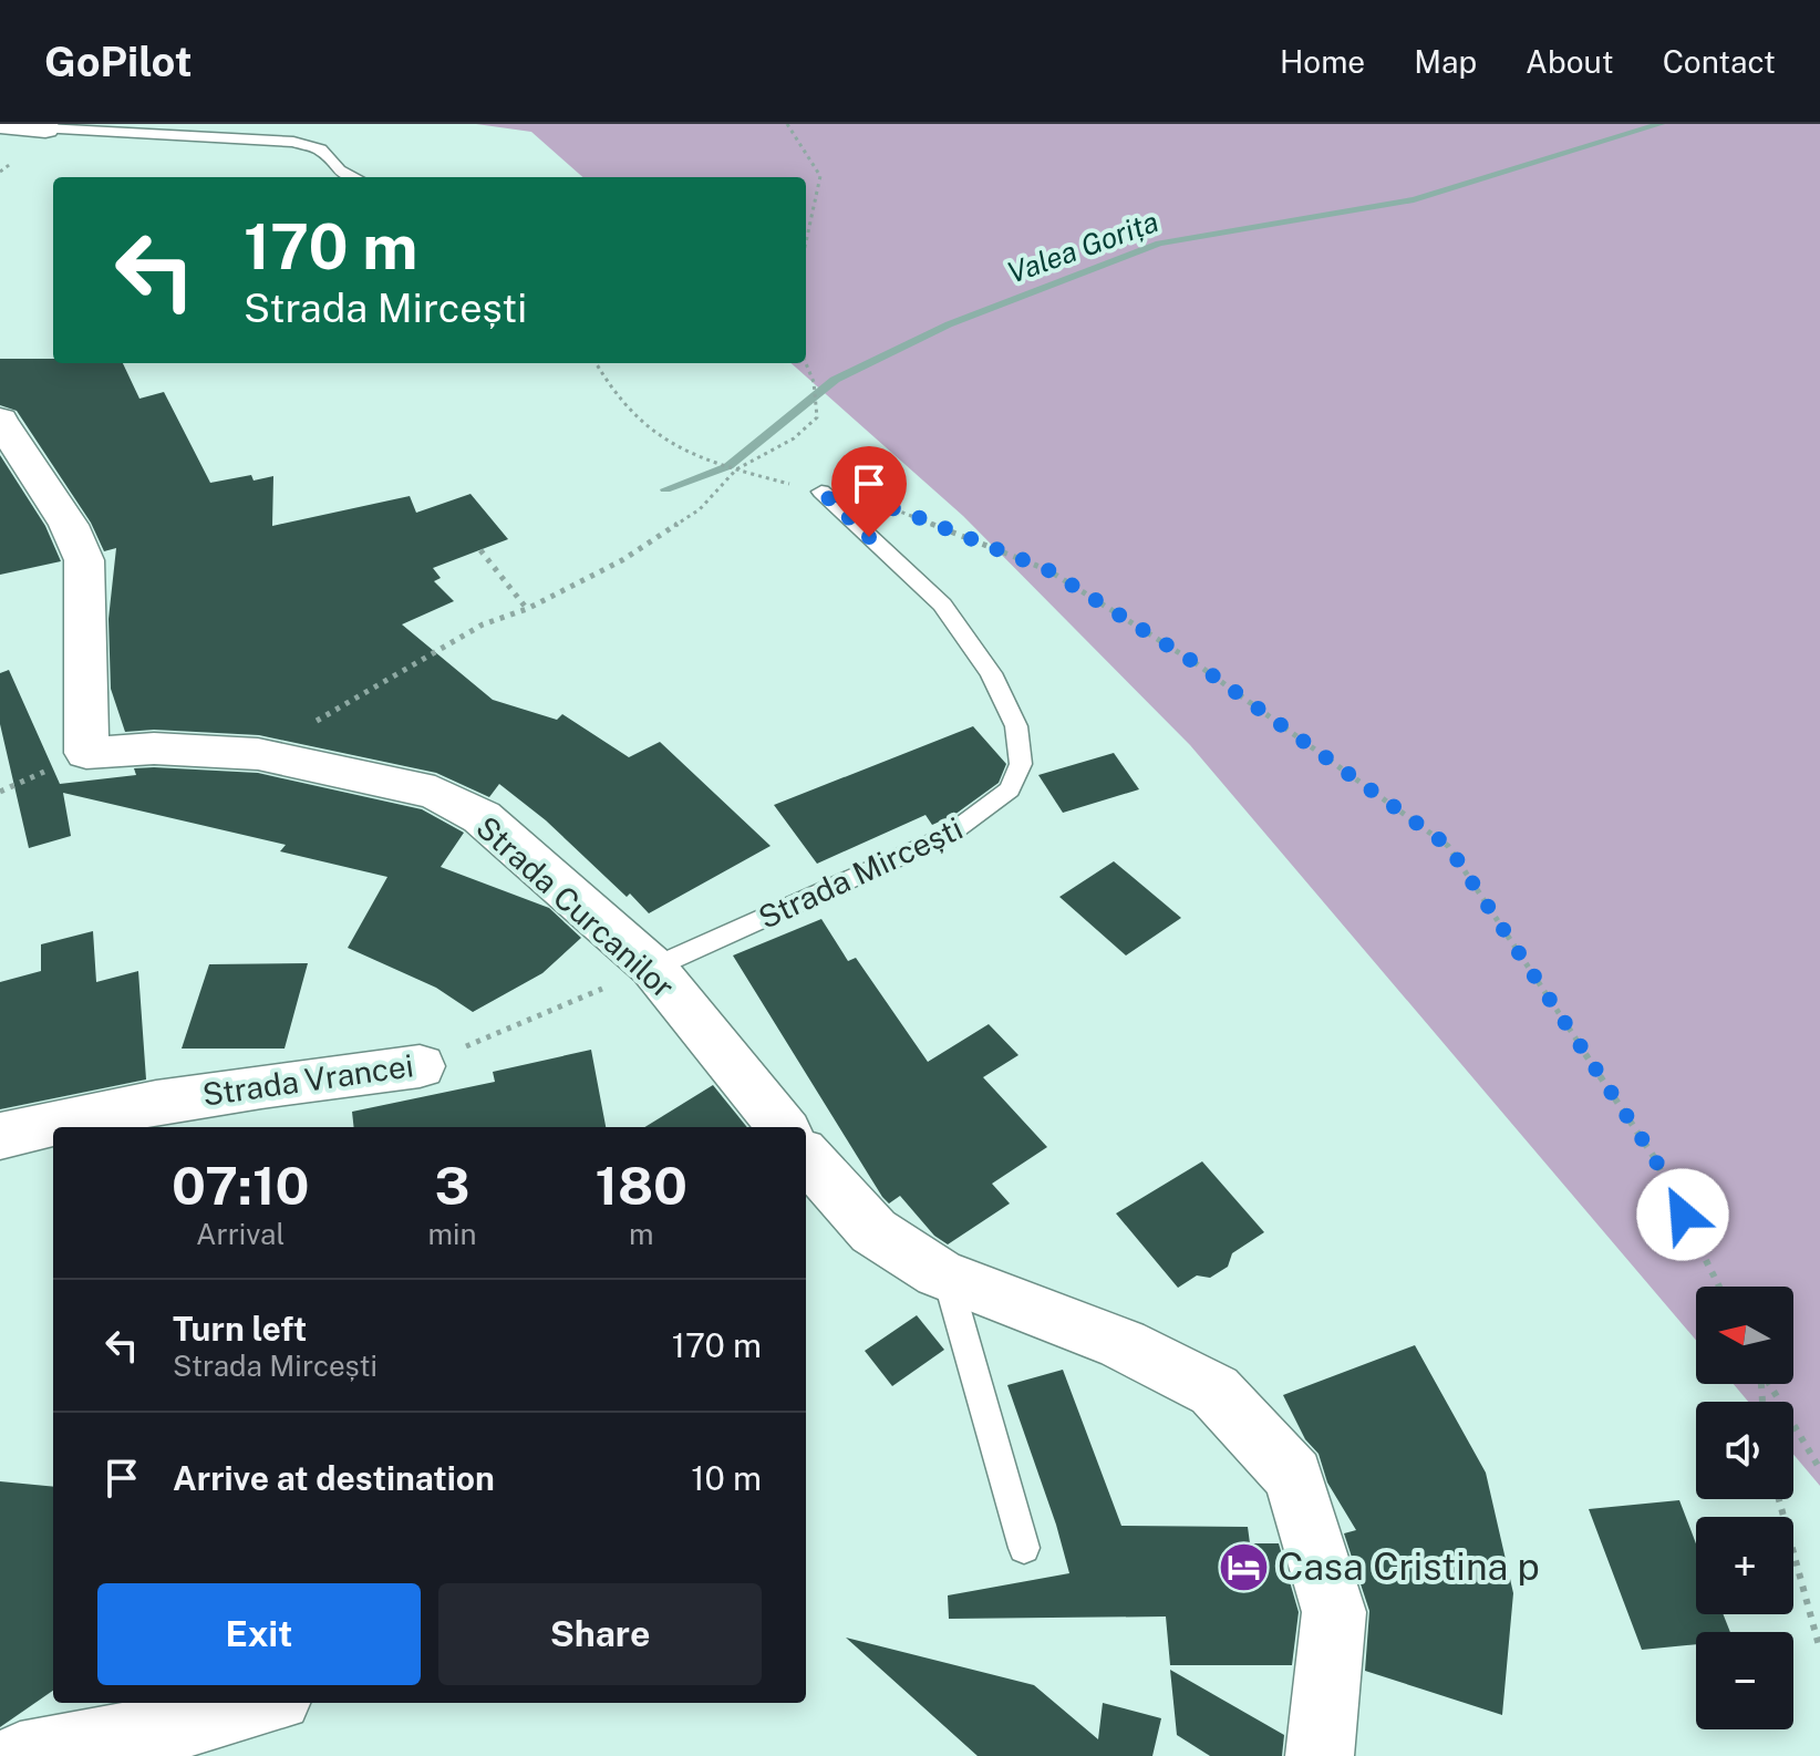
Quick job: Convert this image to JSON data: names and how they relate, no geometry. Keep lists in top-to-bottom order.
{
  "streets": {
    "street": ["Strada Curcanilor", "Strada Vrancei"],
    "lane": ["Strada Mircești"]
  },
  "crossings": [
    ["Strada Mircești", "Strada Curcanilor"],
    ["Strada Mircești", "Strada Vrancei"],
    ["Strada Curcanilor", "Strada Vrancei"]
  ],
  "water": ["Valea Gorița"],
  "places": {
    "hotel": ["Casa Cristina p"]
  },
  "north": "left",
  "page": {
    "header": "GoPilot",
    "nav": [
      "Home",
      "Map",
      "About",
      "Contact"
    ],
    "turn": ["170 m", "Strada Mircești"],
    "eta": [
      "07:10",
      "Arrival",
      "3",
      "min",
      "180",
      "m"
    ],
    "list": [
      {
        "name": "Turn left",
        "note": "Strada Mircești",
        "value": "170 m"
      },
      {
        "name": "Arrive at destination",
        "value": "10 m"
      }
    ],
    "map_buttons": ["+", "−"],
    "buttons": ["Exit", "Share"]
  }
}
